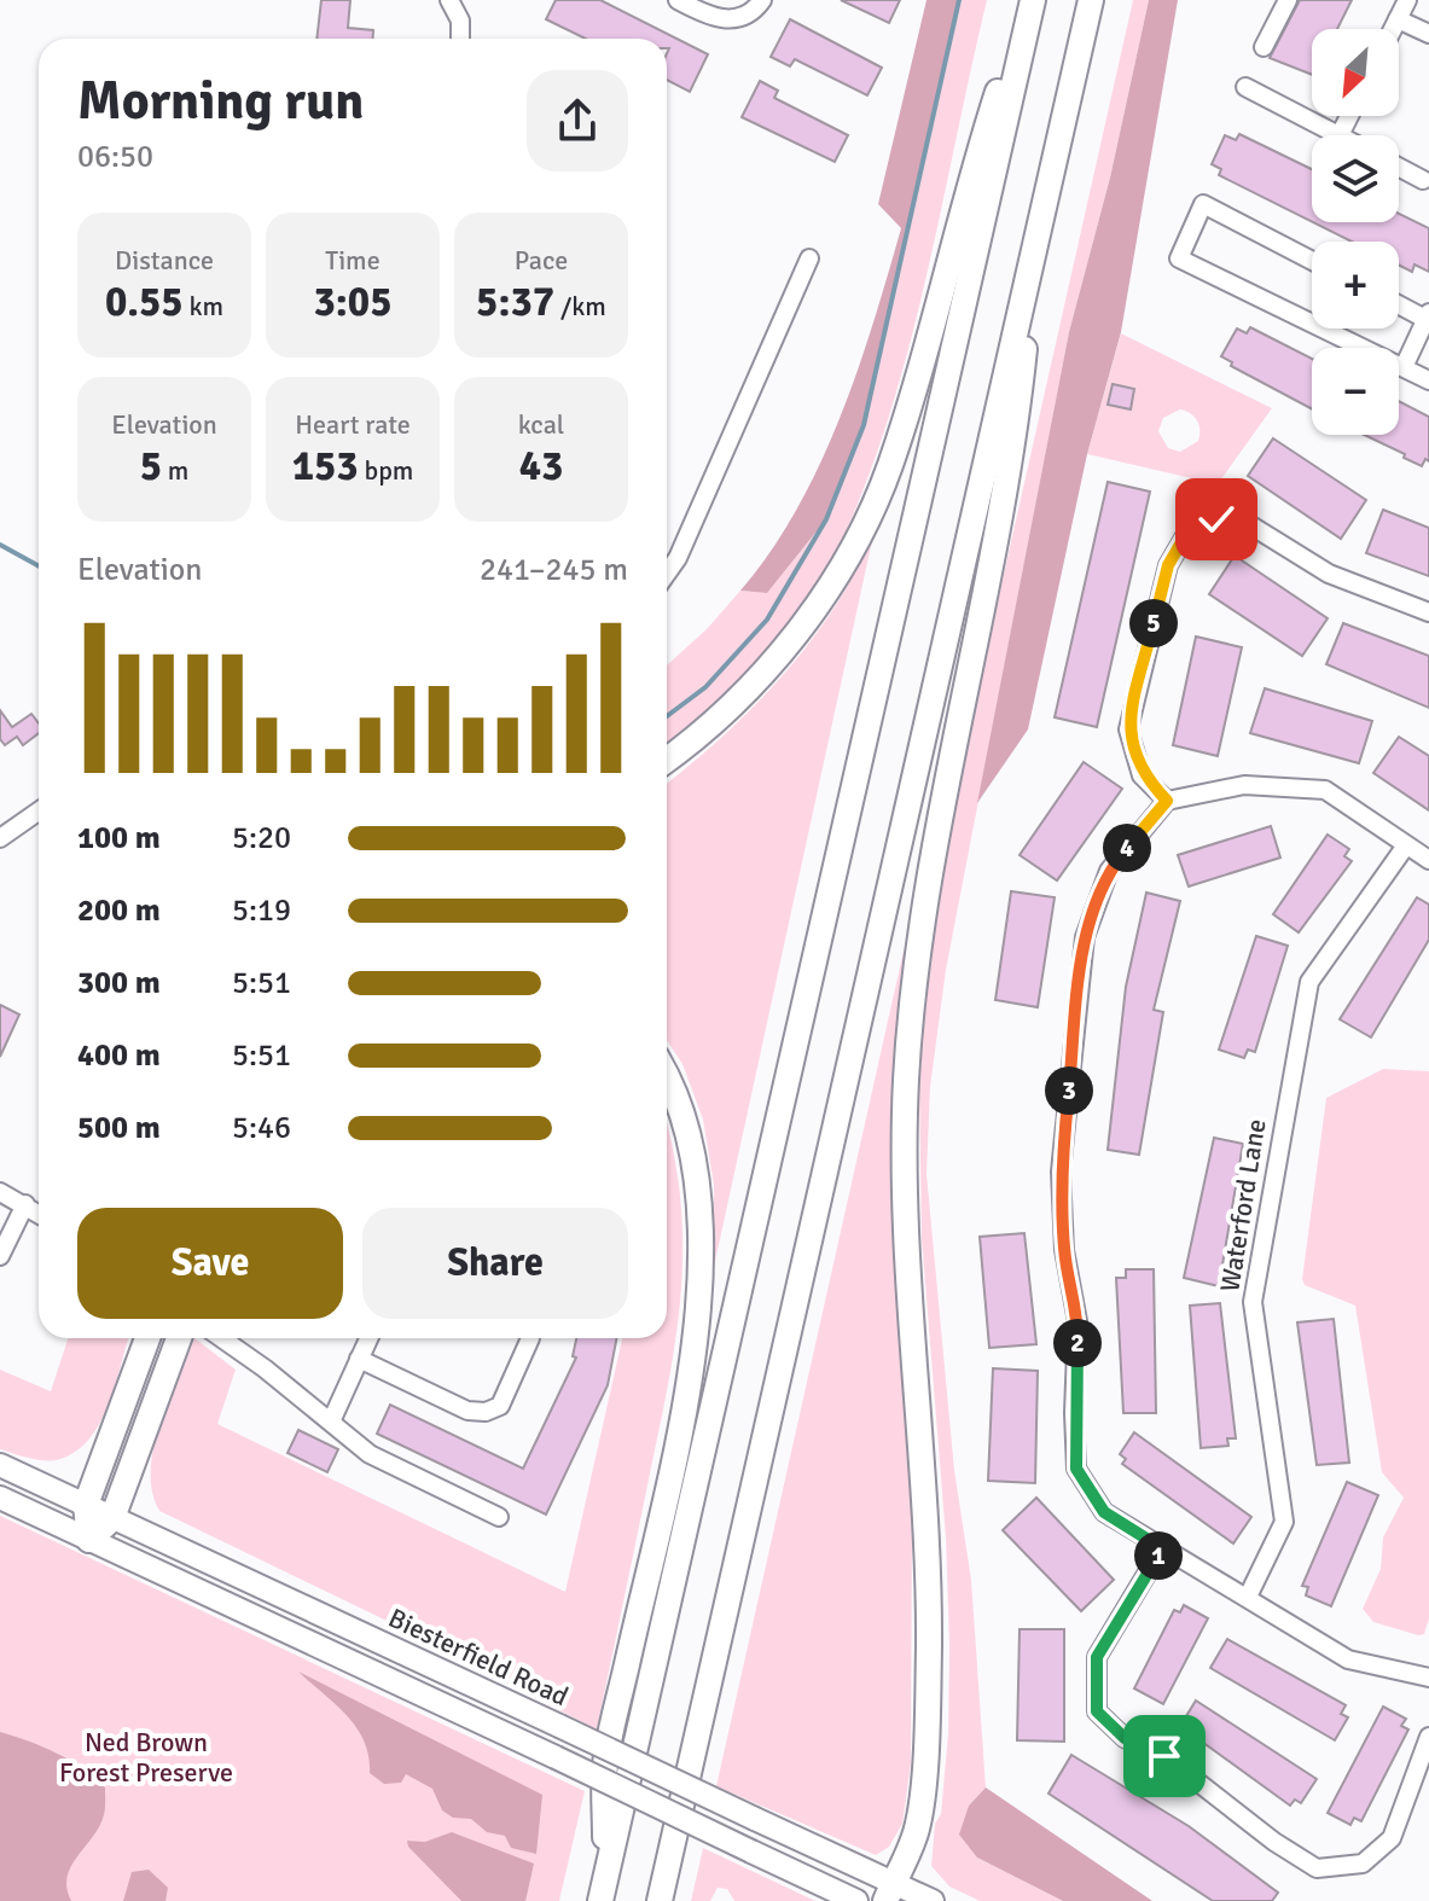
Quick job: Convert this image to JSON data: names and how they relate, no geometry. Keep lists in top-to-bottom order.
{
  "streets": {
    "main road": ["Biesterfield Road"],
    "street": ["Waterford Lane"]
  },
  "parks": ["Ned Brown Forest Preserve"],
  "north": "bottom left",
  "page": {
    "map_buttons": ["+", "−"],
    "heading": ["Morning run", "06:50"],
    "stats": [
      ["Distance", "0.55 km"],
      ["Time", "3:05"],
      ["Pace", "5:37 /km"],
      ["Elevation", "5 m"],
      ["Heart rate", "153 bpm"],
      ["kcal", "43"]
    ],
    "chart": ["Elevation", "241–245 m"],
    "pins": [
      "5",
      "4",
      "3",
      "2",
      "1"
    ],
    "list": [
      {
        "name": "100 m",
        "note": "5:20"
      },
      {
        "name": "200 m",
        "note": "5:19"
      },
      {
        "name": "300 m",
        "note": "5:51"
      },
      {
        "name": "400 m",
        "note": "5:51"
      },
      {
        "name": "500 m",
        "note": "5:46"
      }
    ],
    "buttons": ["Save", "Share"]
  }
}
